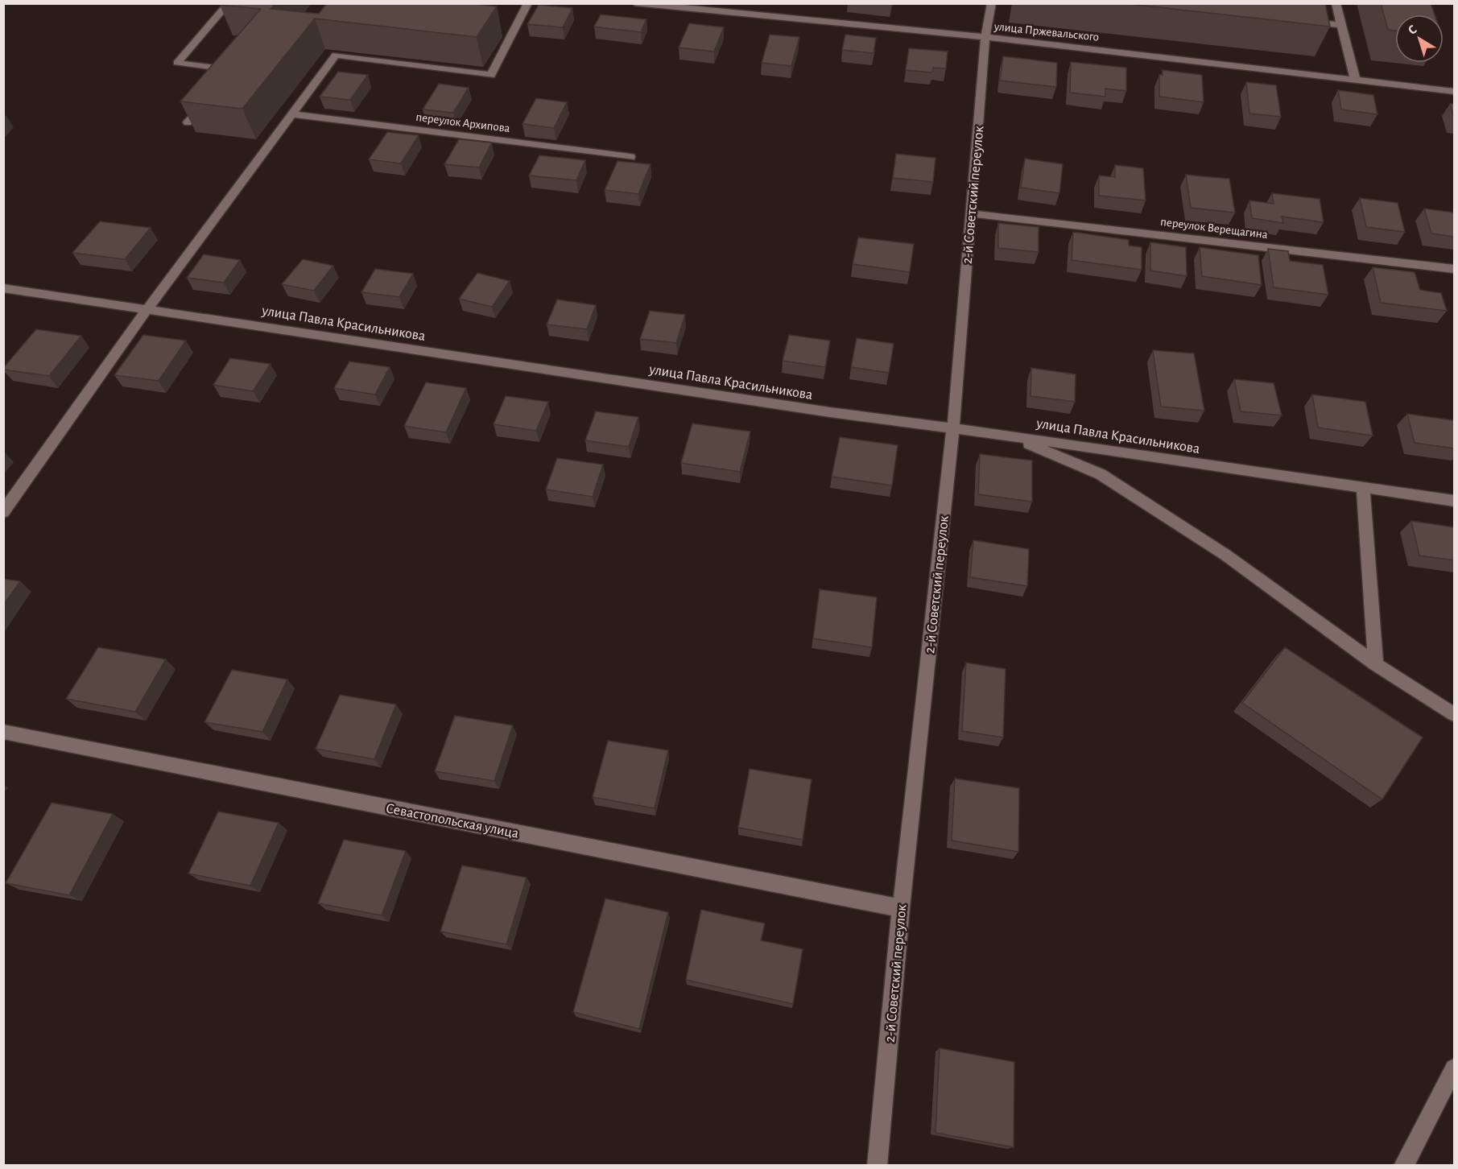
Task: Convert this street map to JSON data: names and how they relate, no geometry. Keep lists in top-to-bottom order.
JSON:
{
  "streets": {
    "street": [
      "улица Пржевальского",
      "переулок Архипова",
      "2-й Советский переулок",
      "переулок Верещагина",
      "улица Павла Красильникова",
      "Севастопольская улица"
    ]
  },
  "crossings": [
    ["улица Пржевальского", "2-й Советский переулок"],
    ["2-й Советский переулок", "переулок Верещагина"],
    ["2-й Советский переулок", "улица Павла Красильникова"],
    ["2-й Советский переулок", "Севастопольская улица"]
  ],
  "north": "top left"
}
